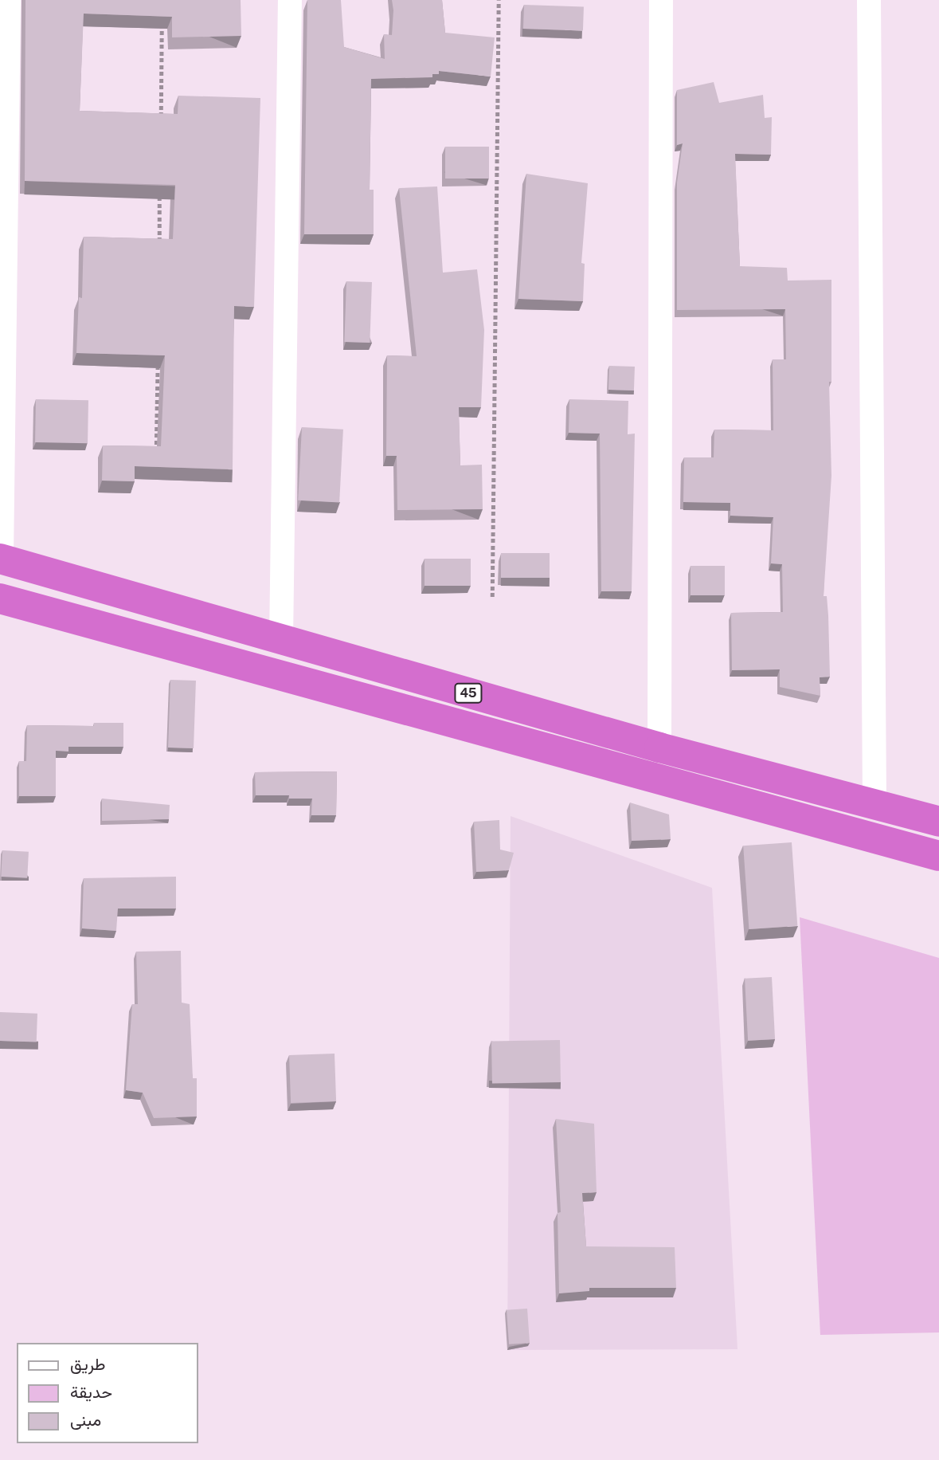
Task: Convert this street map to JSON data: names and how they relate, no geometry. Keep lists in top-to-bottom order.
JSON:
{
  "streets": {
    "highway": ["45"]
  },
  "legend": ["طريق", "حديقة", "مبنى"]
}
